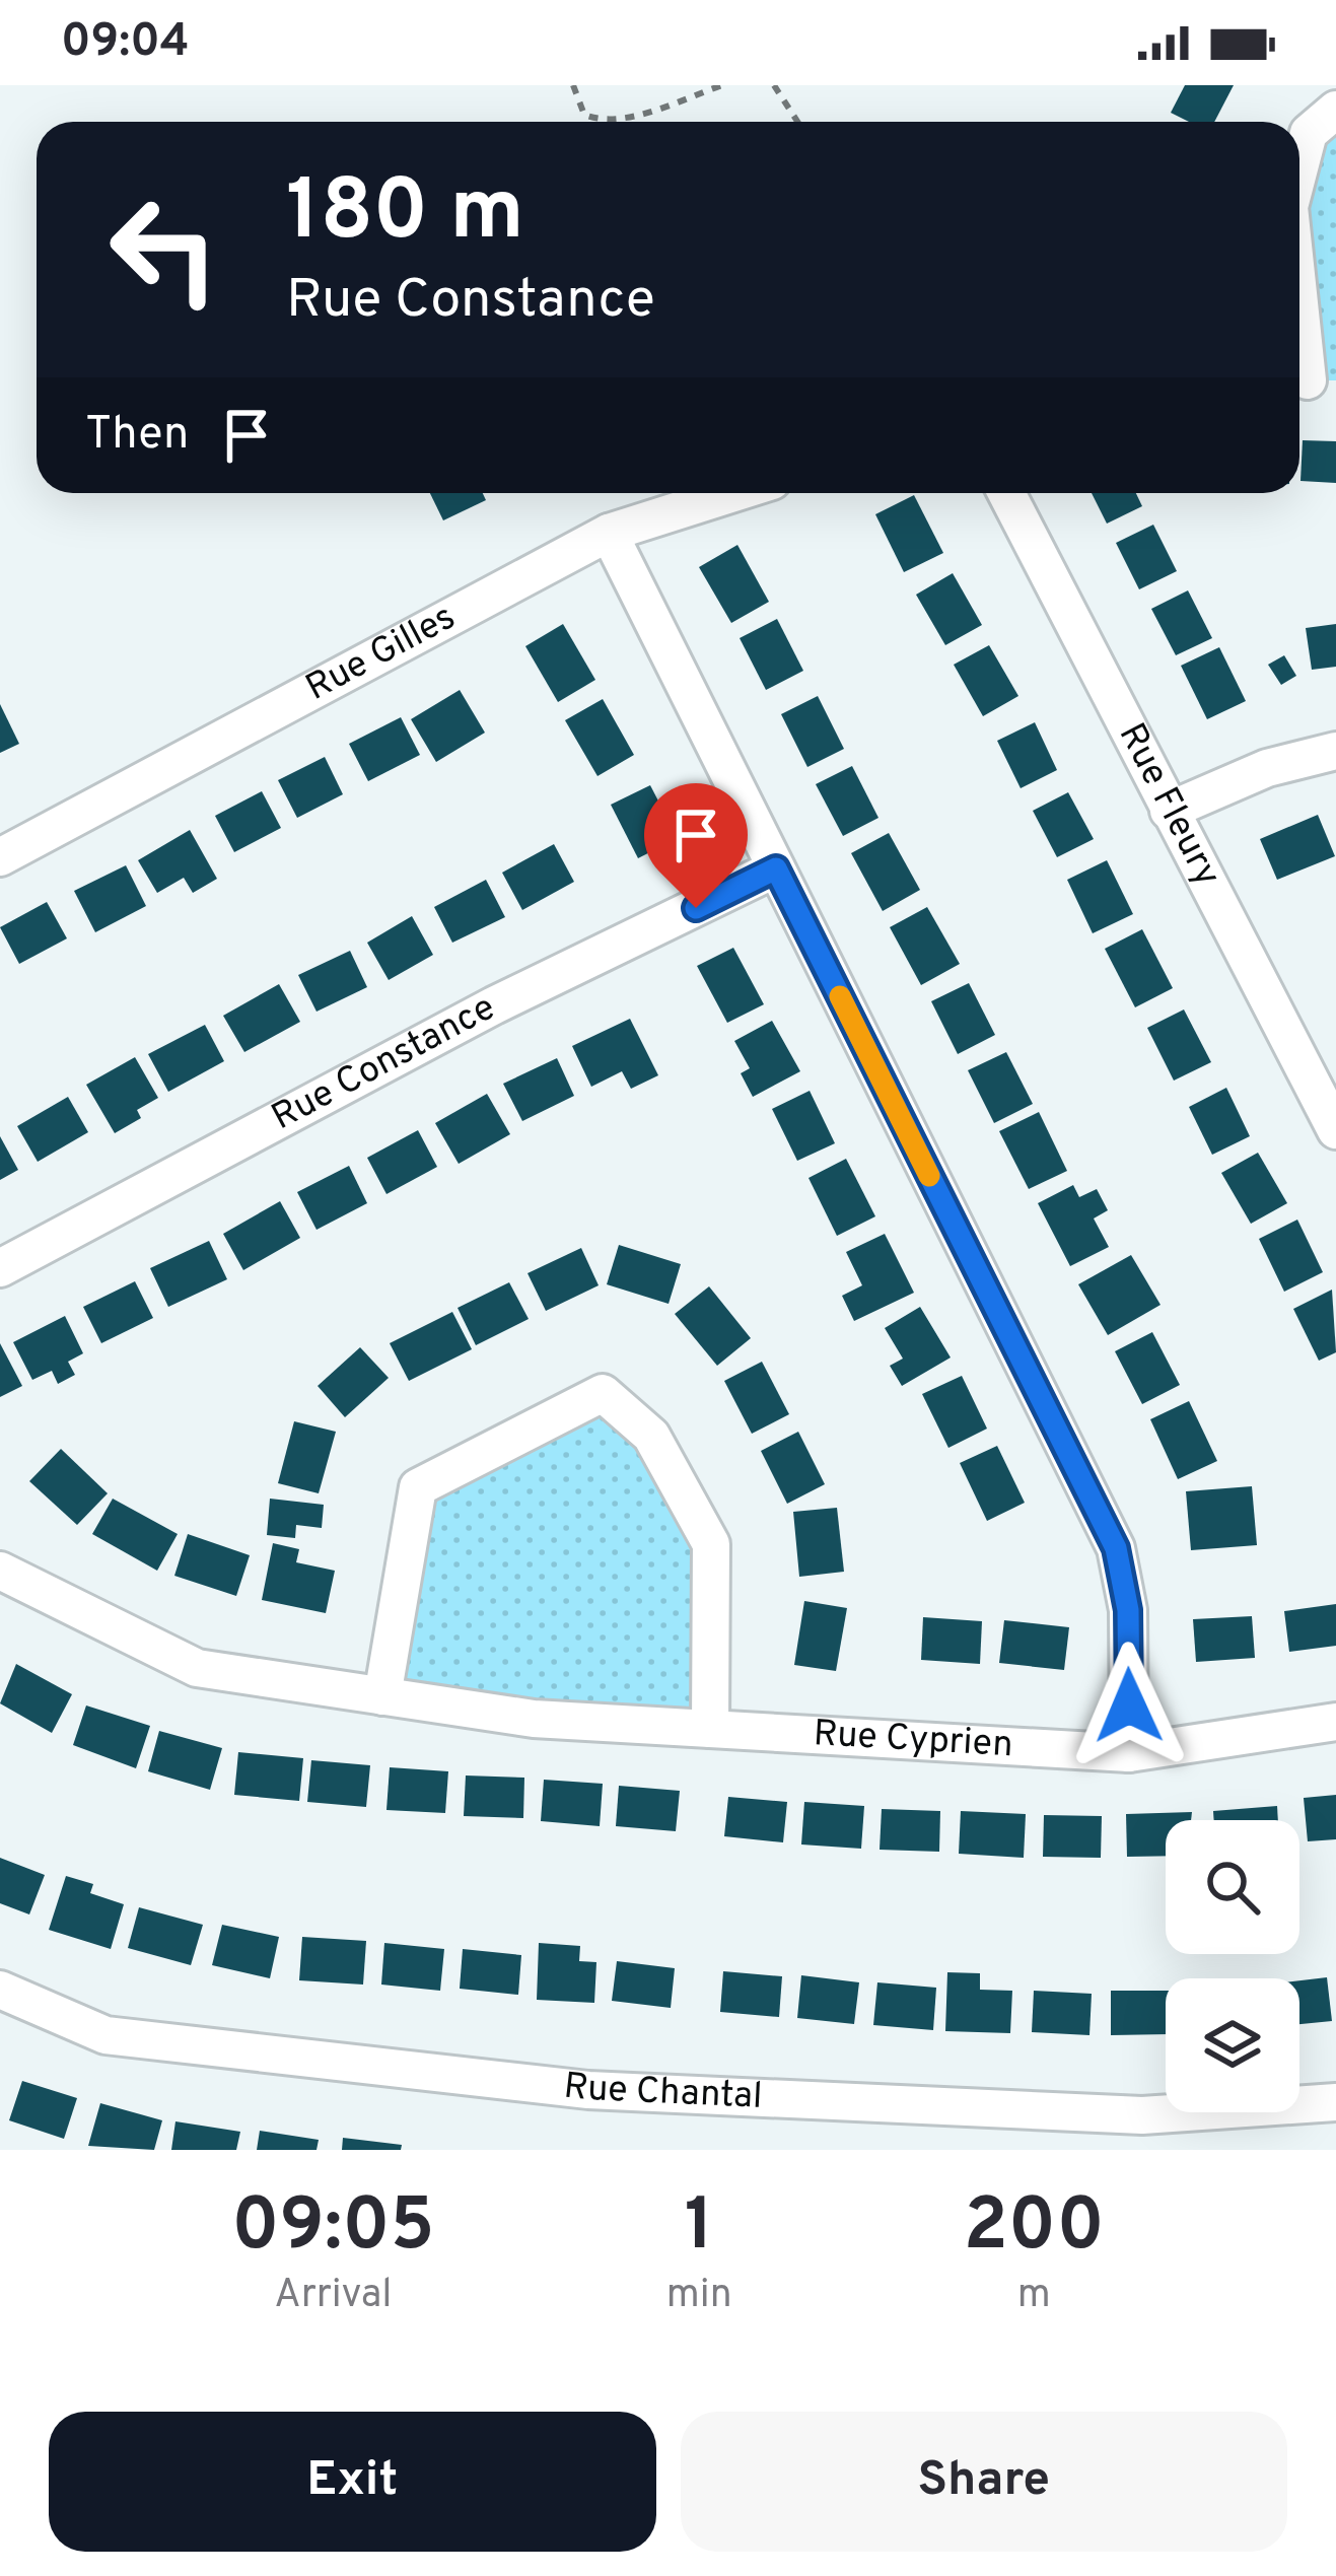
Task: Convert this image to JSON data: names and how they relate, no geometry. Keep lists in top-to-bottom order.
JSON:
{
  "streets": {
    "street": [
      "Rue Gilles",
      "Rue Fleury",
      "Rue Constance",
      "Rue Cyprien",
      "Rue Chantal"
    ]
  },
  "page": {
    "status": "09:04",
    "turn": ["180 m", "Rue Constance"],
    "then": "Then",
    "eta": [
      "09:05",
      "Arrival",
      "1",
      "min",
      "200",
      "m"
    ],
    "buttons": ["Exit", "Share"]
  }
}
